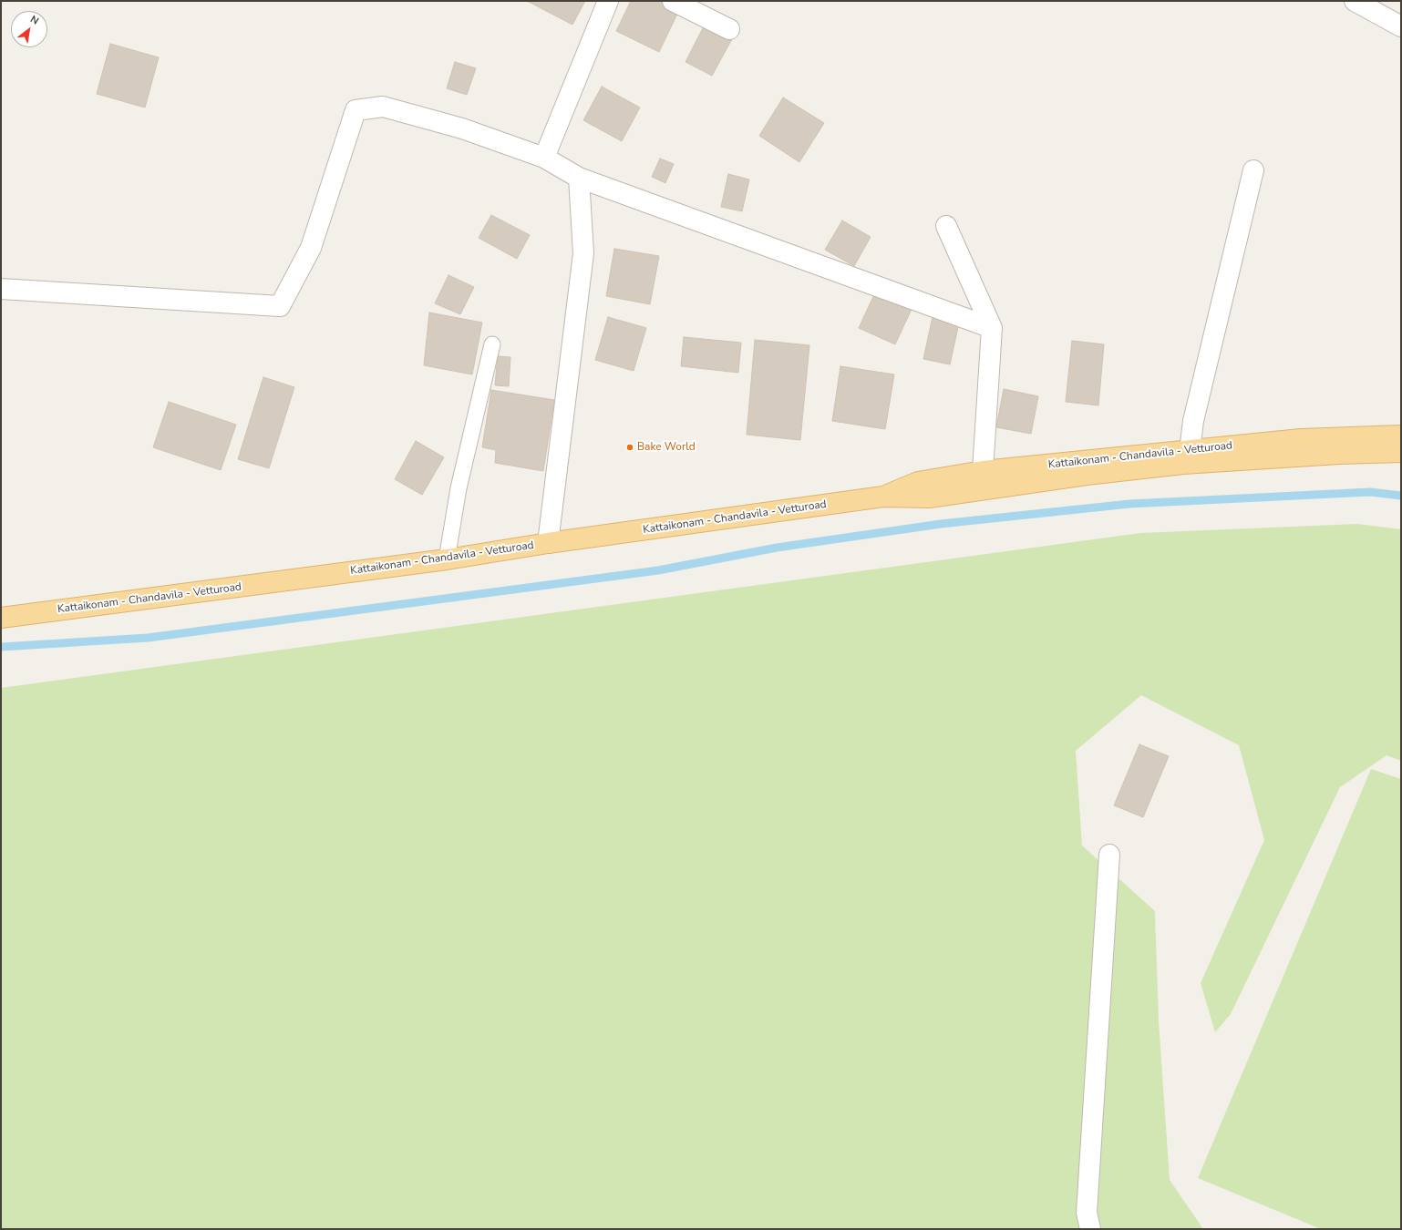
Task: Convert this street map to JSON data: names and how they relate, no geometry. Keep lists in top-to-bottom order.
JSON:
{
  "streets": {
    "main road": ["Kattaikonam - Chandavila - Vetturoad"]
  },
  "places": ["Bake World"],
  "north": "top right"
}
